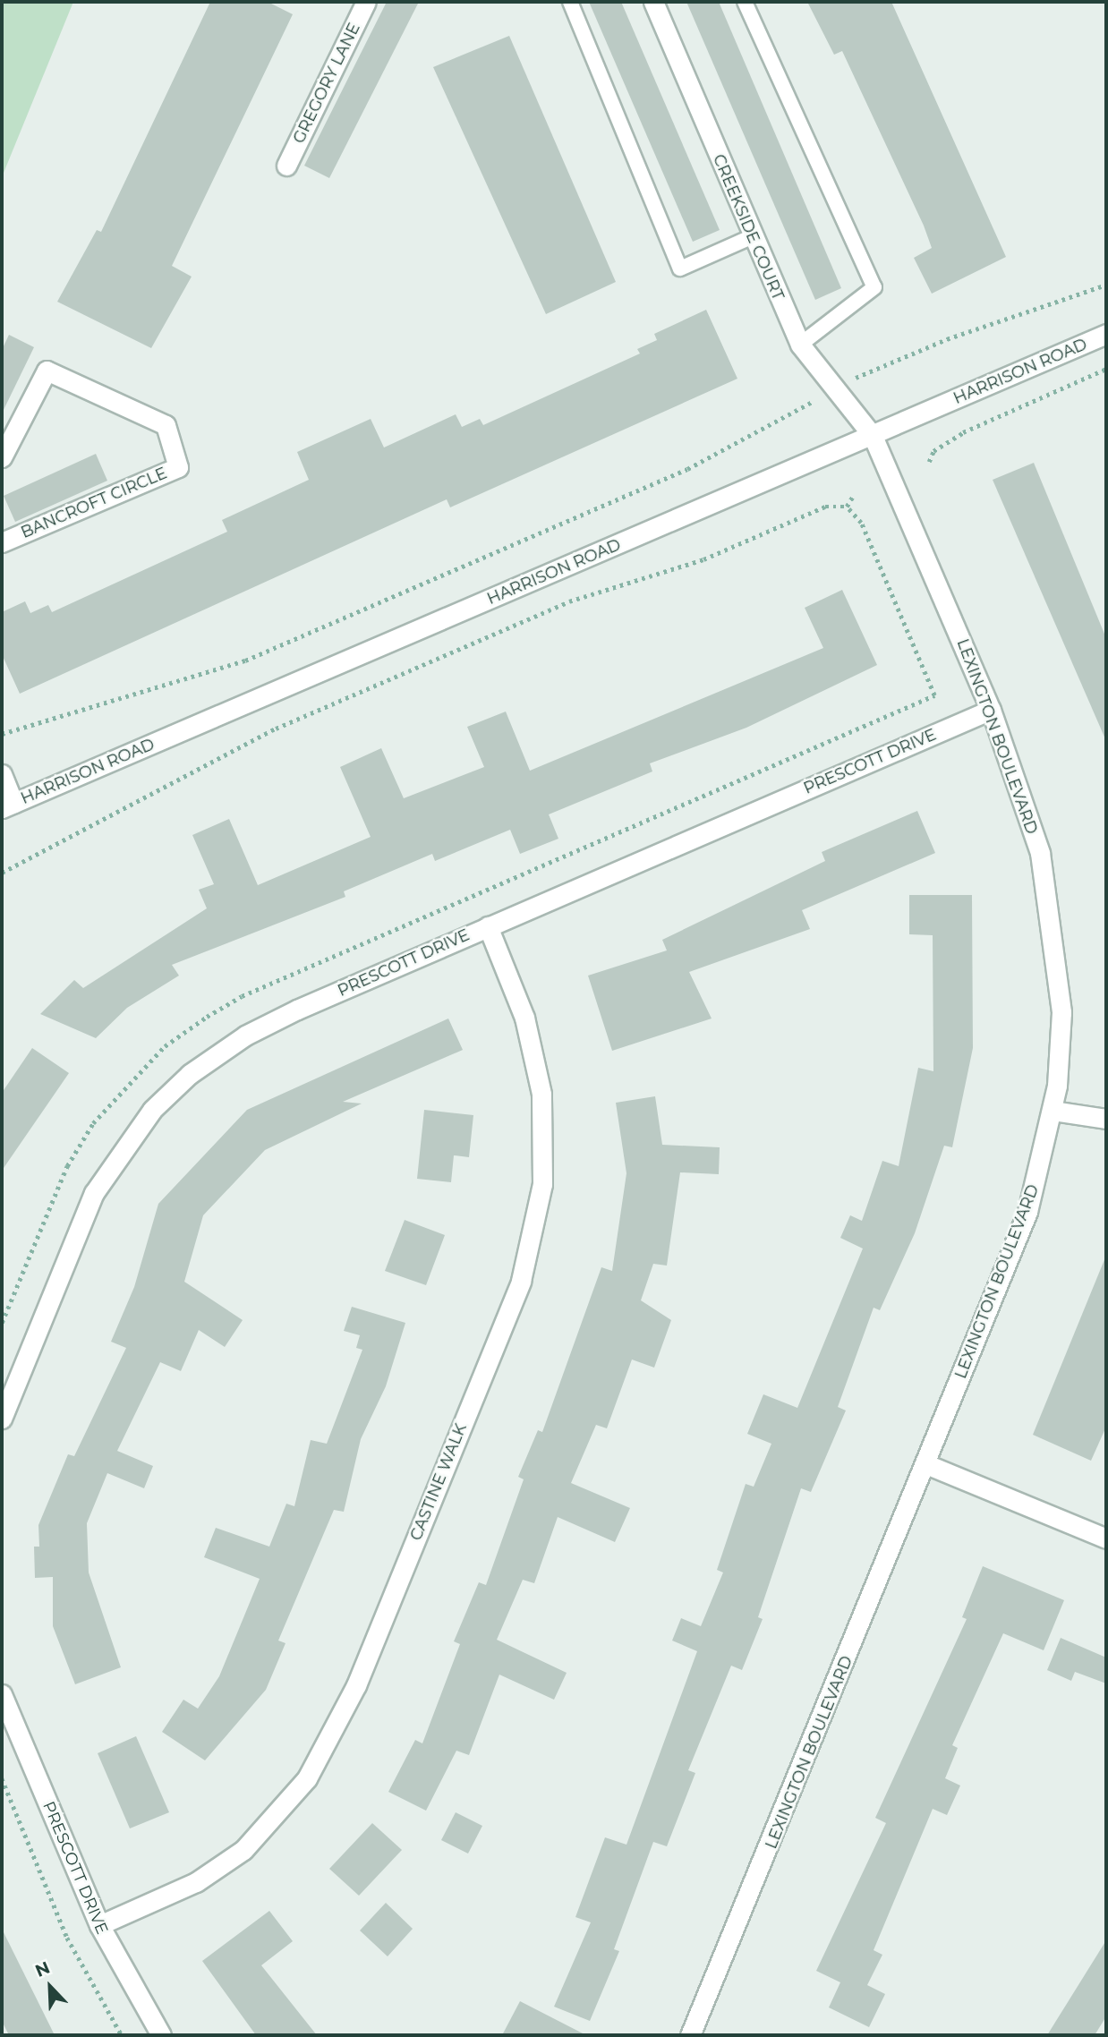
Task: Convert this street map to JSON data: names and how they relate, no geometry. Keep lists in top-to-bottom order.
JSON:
{
  "streets": {
    "street": [
      "GREGORY LANE",
      "CREEKSIDE COURT",
      "HARRISON ROAD",
      "BANCROFT CIRCLE",
      "LEXINGTON BOULEVARD",
      "PRESCOTT DRIVE",
      "CASTINE WALK"
    ]
  },
  "crossings": [
    ["CREEKSIDE COURT", "HARRISON ROAD"],
    ["CREEKSIDE COURT", "LEXINGTON BOULEVARD"],
    ["HARRISON ROAD", "LEXINGTON BOULEVARD"],
    ["LEXINGTON BOULEVARD", "PRESCOTT DRIVE"],
    ["PRESCOTT DRIVE", "CASTINE WALK"]
  ],
  "north": "top left"
}
